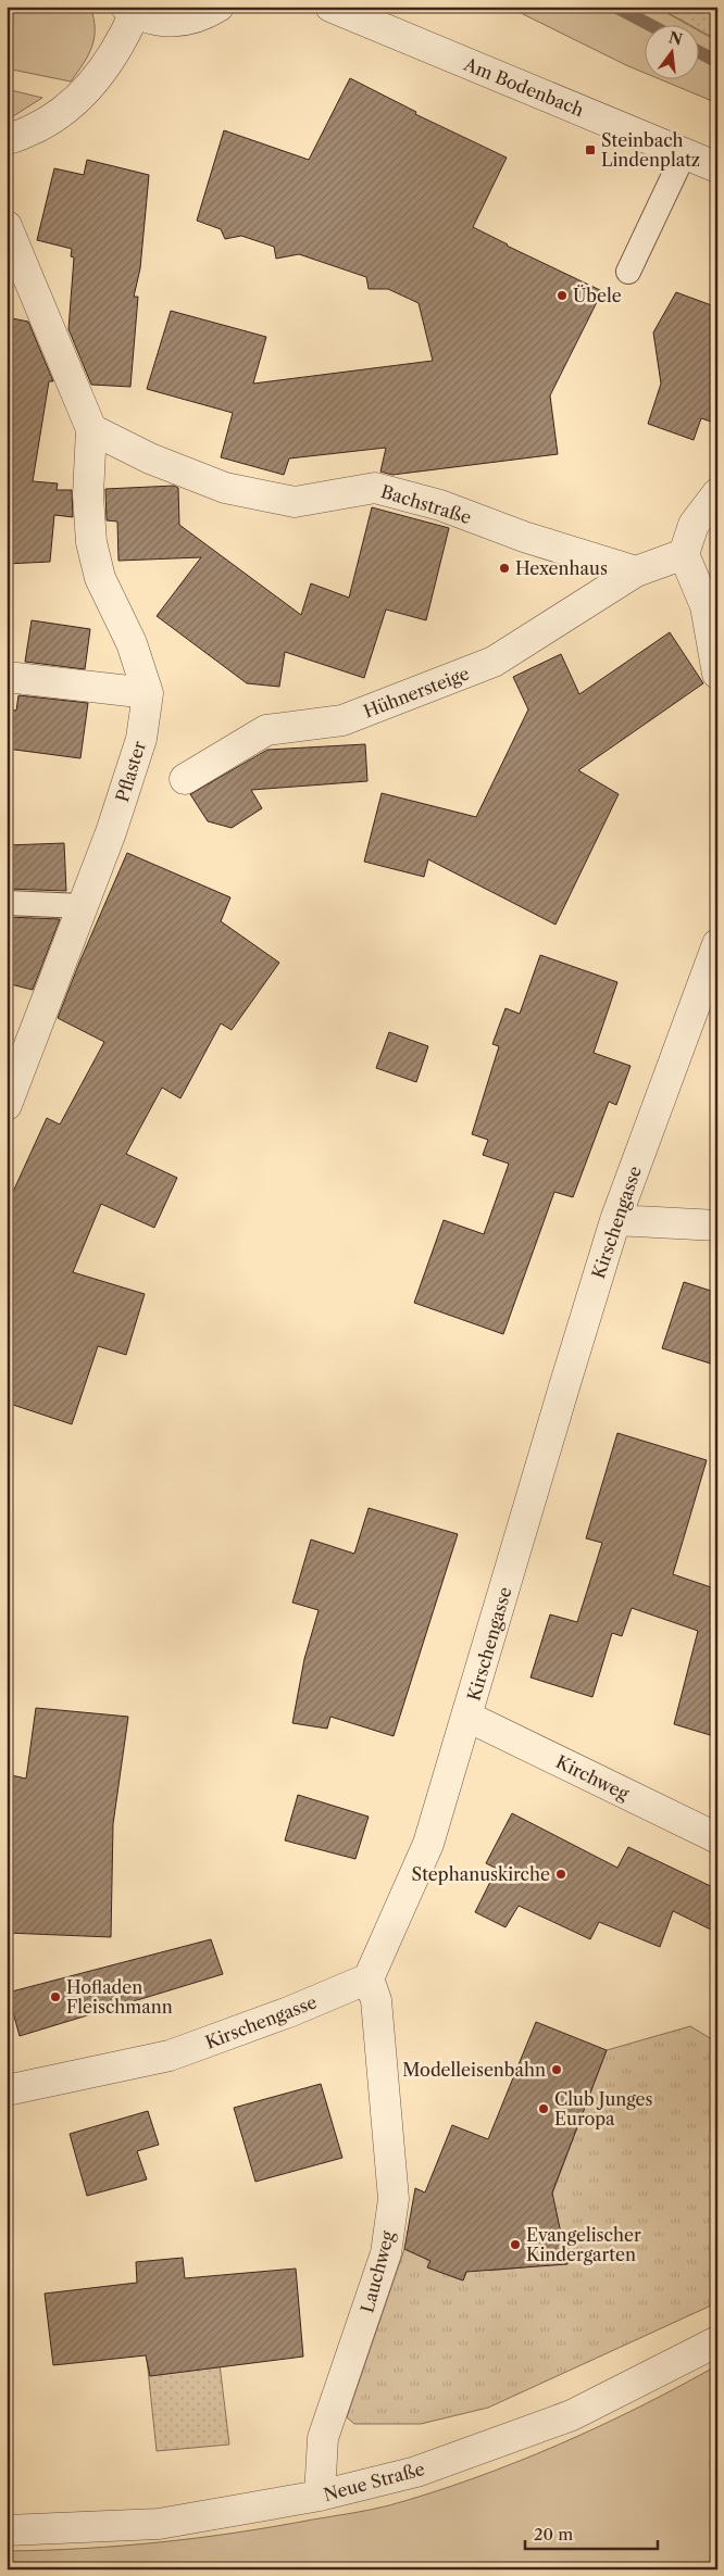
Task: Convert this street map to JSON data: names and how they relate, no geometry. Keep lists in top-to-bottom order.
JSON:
{
  "streets": {
    "street": [
      "Am Bodenbach",
      "Bachstraße",
      "Hühnersteige",
      "Pflaster",
      "Kirschengasse",
      "Kirchweg",
      "Lauchweg",
      "Neue Straße"
    ]
  },
  "crossings": [
    ["Bachstraße", "Hühnersteige"],
    ["Bachstraße", "Pflaster"],
    ["Kirschengasse", "Kirchweg"],
    ["Kirschengasse", "Lauchweg"],
    ["Lauchweg", "Neue Straße"]
  ],
  "places": {
    "transit": ["Steinbach Lindenplatz"],
    "other": [
      "Übele",
      "Hexenhaus",
      "Stephanuskirche",
      "Hofladen Fleischmann",
      "Modelleisenbahn",
      "Club Junges Europa",
      "Evangelischer Kindergarten"
    ]
  },
  "scale_bar": "20 m",
  "north": "top"
}
